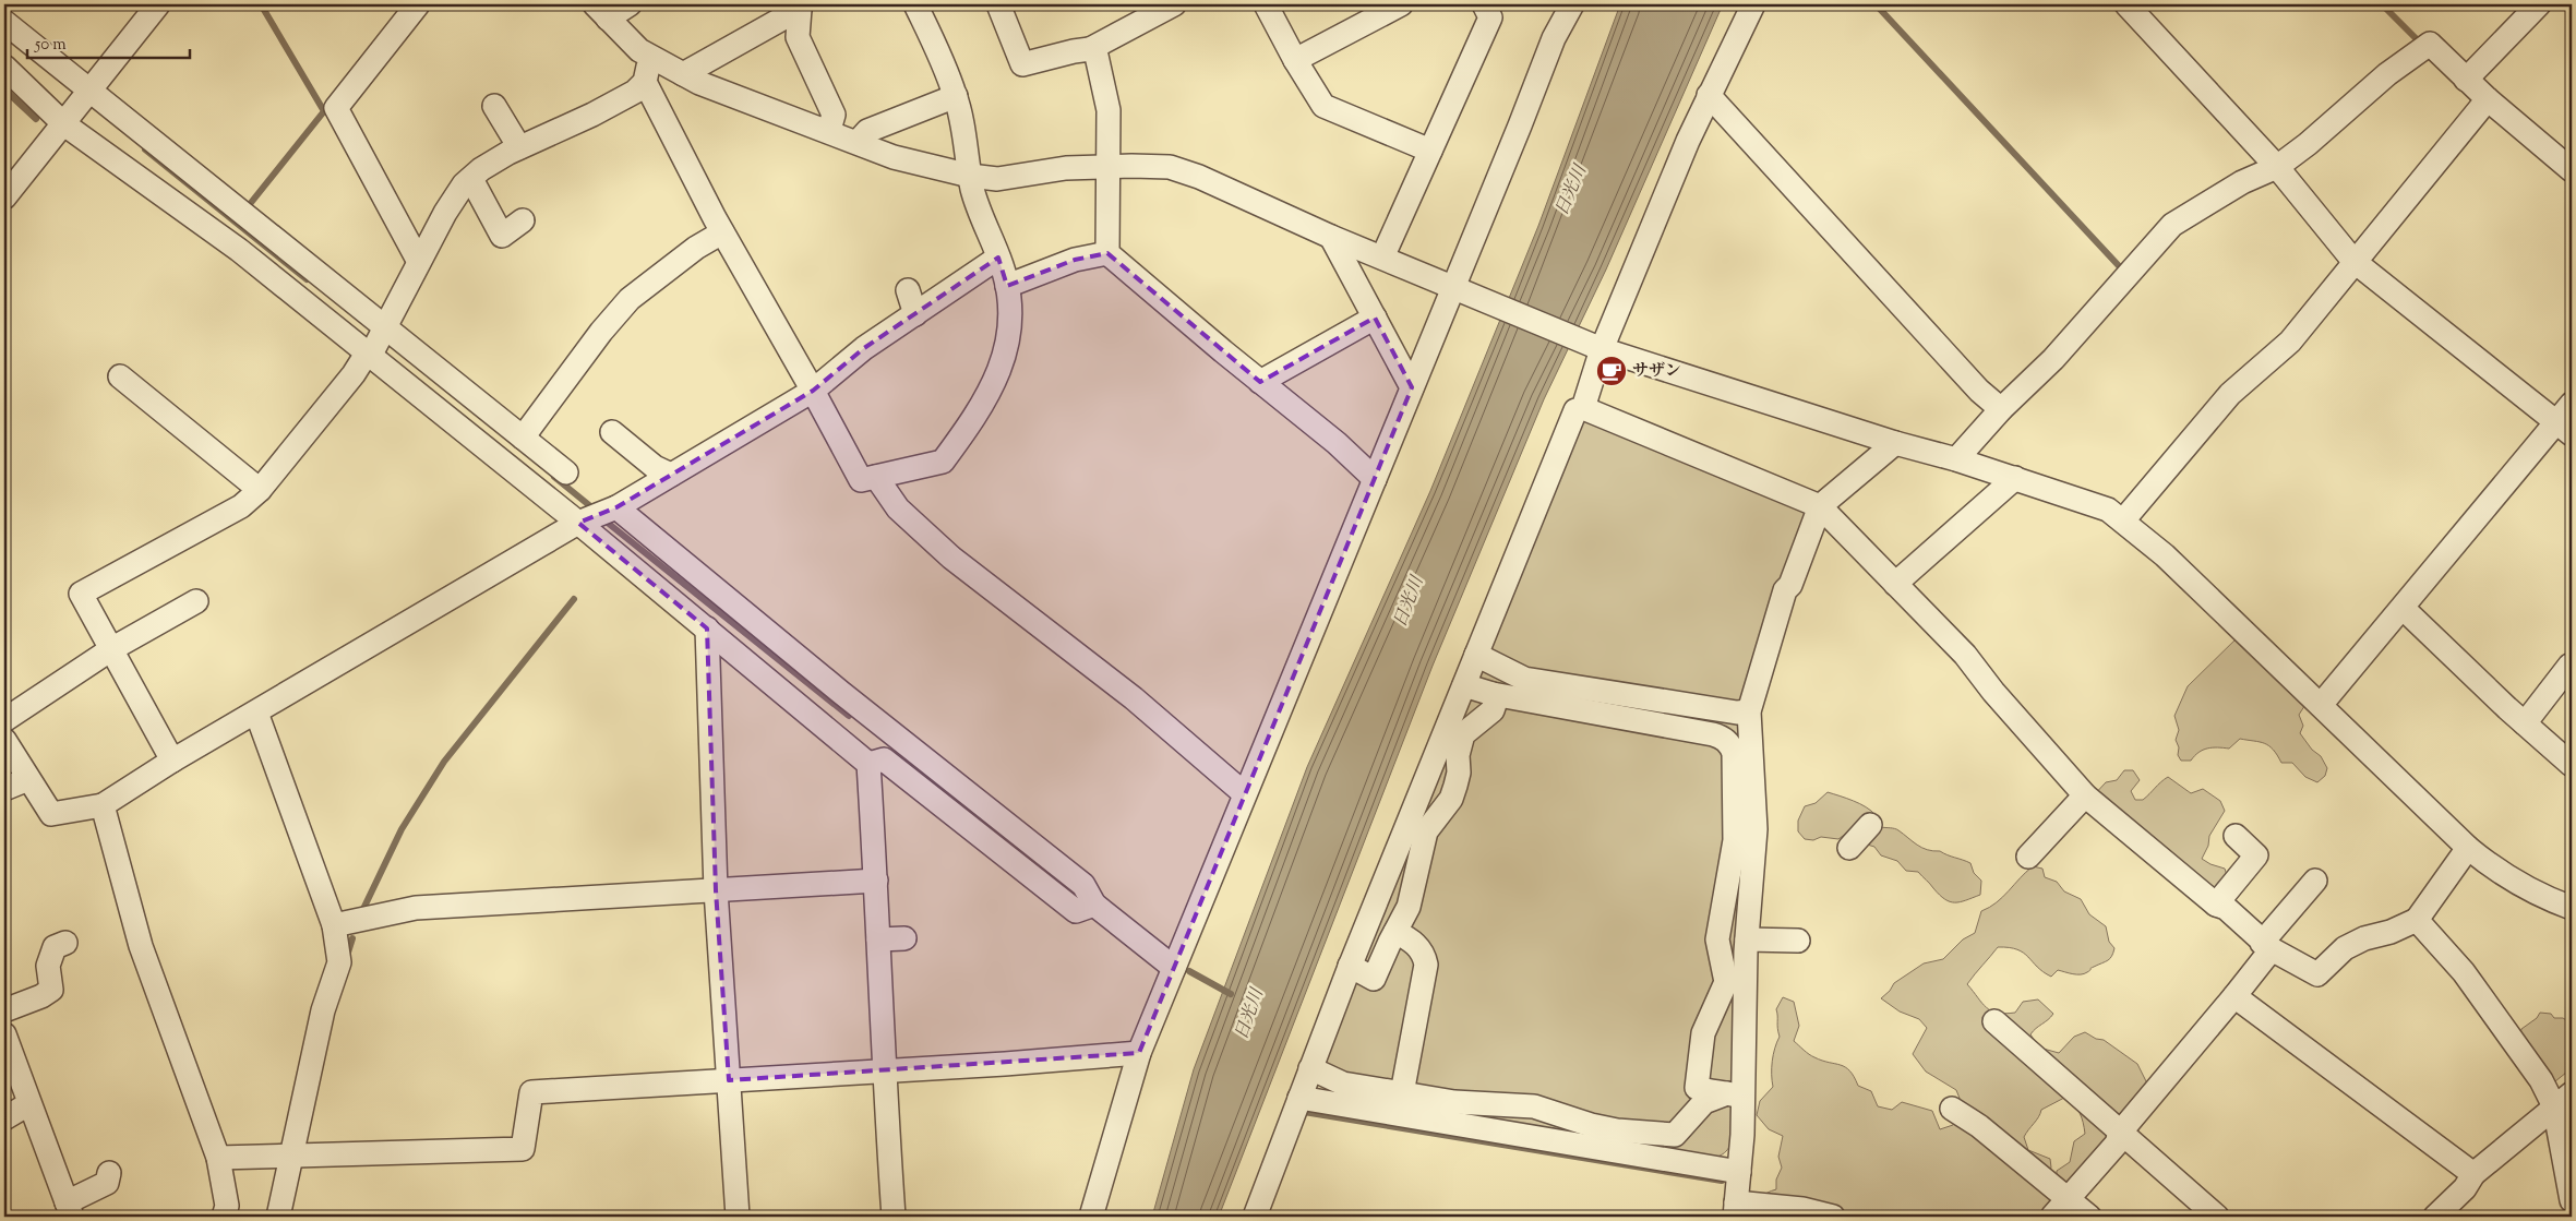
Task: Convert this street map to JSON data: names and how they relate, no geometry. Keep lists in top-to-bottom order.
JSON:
{
  "water": ["日光川"],
  "places": {
    "cafe": ["サザン"]
  },
  "scale_bar": "50 m"
}
